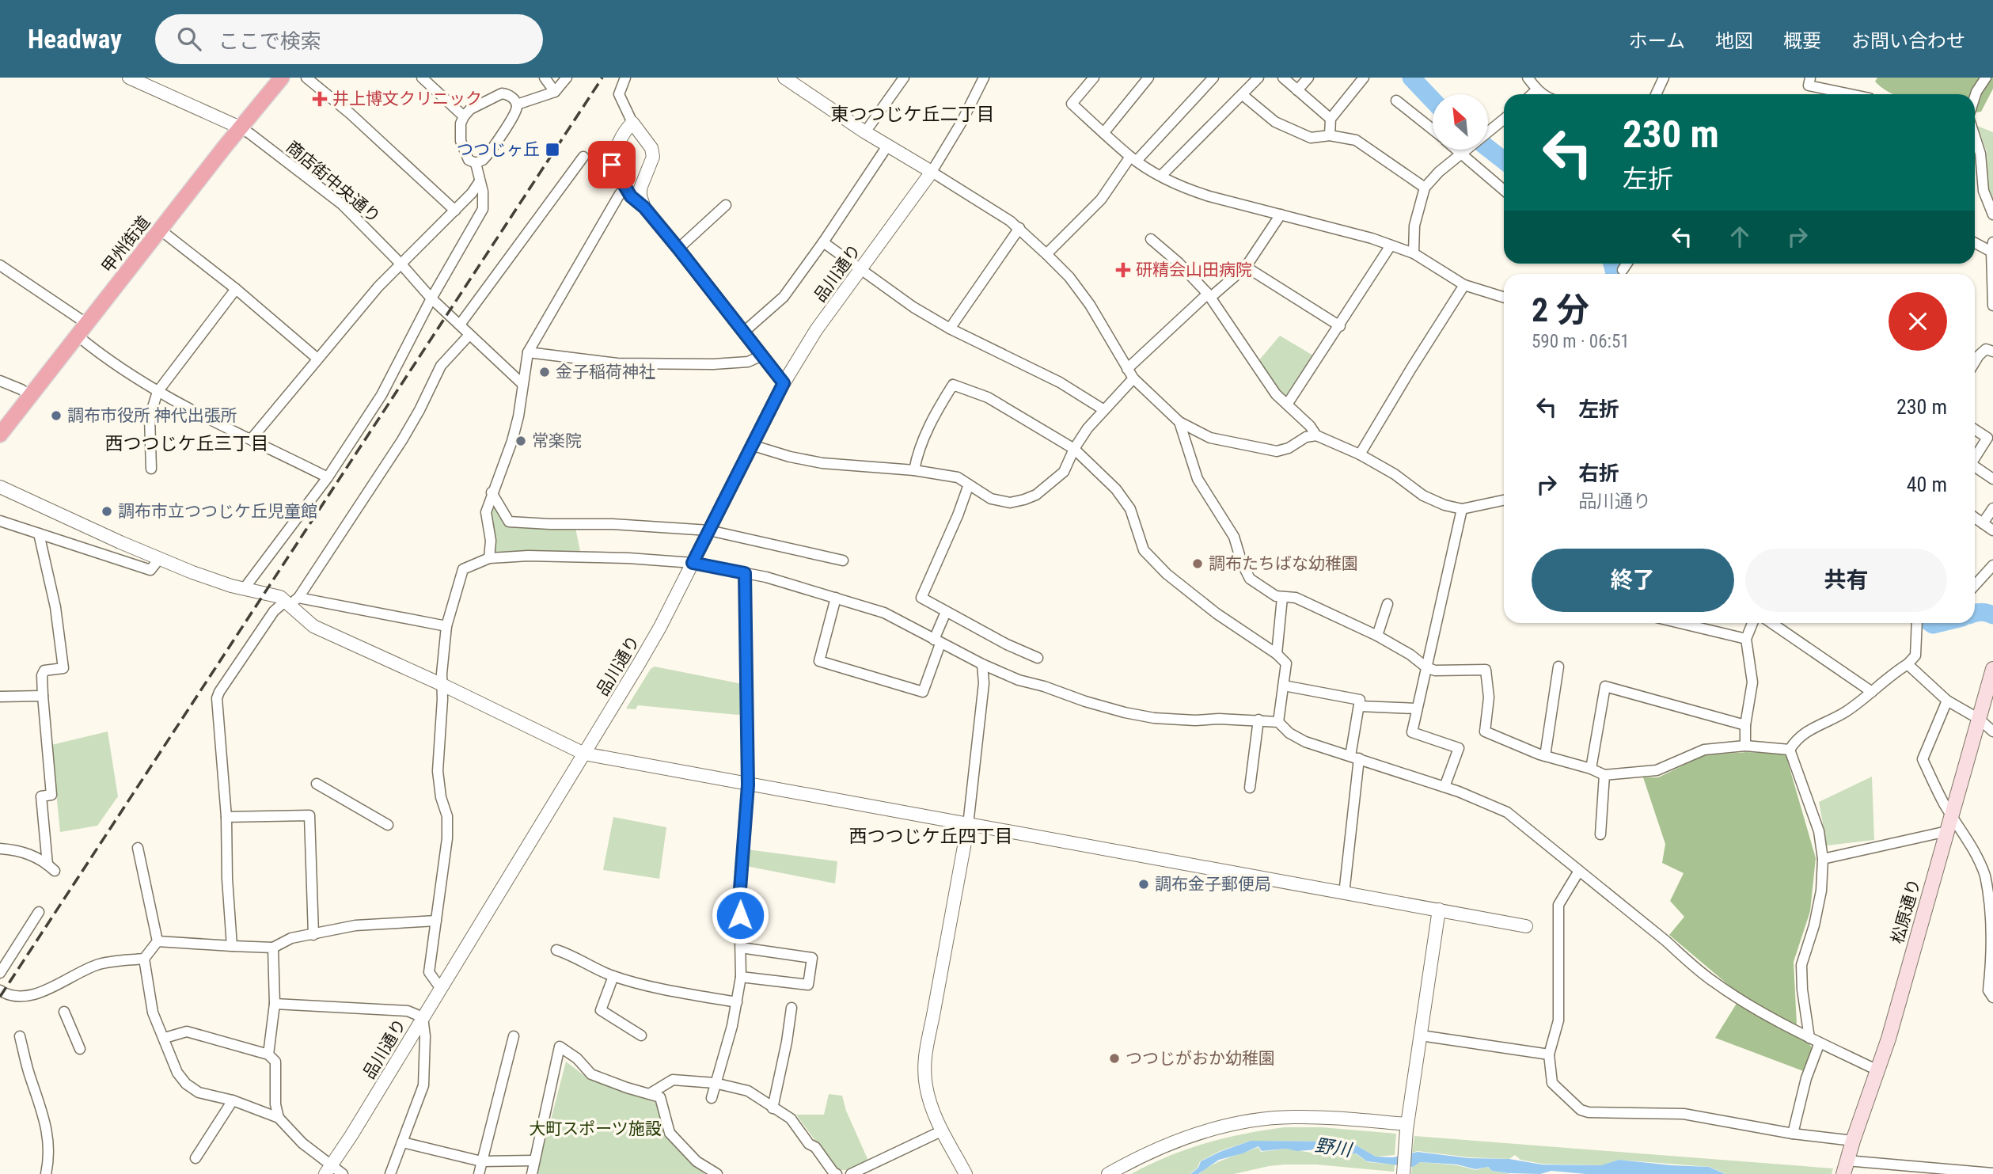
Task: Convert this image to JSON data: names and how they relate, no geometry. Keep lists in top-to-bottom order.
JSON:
{
  "streets": {
    "highway": ["甲州街道"],
    "main road": ["松原通り"],
    "street": ["商店街中央通り", "品川通り"]
  },
  "crossings": [
    ["商店街中央通り", "甲州街道"]
  ],
  "districts": ["東つつじケ丘二丁目", "西つつじケ丘三丁目", "西つつじケ丘四丁目"],
  "water": ["野川"],
  "parks": ["大町スポーツ施設"],
  "places": {
    "health": ["井上博文クリニック", "研精会山田病院"],
    "transit": ["つつじヶ丘"],
    "other": [
      "金子稲荷神社",
      "調布市役所 神代出張所",
      "常楽院",
      "調布市立つつじケ丘児童館",
      "調布たちばな幼稚園",
      "調布金子郵便局",
      "つつじがおか幼稚園"
    ]
  },
  "north": "top left",
  "page": {
    "header": "Headway",
    "search": "ここで検索",
    "nav": [
      "ホーム",
      "地図",
      "概要",
      "お問い合わせ"
    ],
    "turn": ["230 m", "左折"],
    "heading": ["2 分", "590 m · 06:51"],
    "list": [
      {
        "name": "左折",
        "value": "230 m"
      },
      {
        "name": "右折",
        "note": "品川通り",
        "value": "40 m"
      }
    ],
    "buttons": ["終了", "共有"]
  }
}
